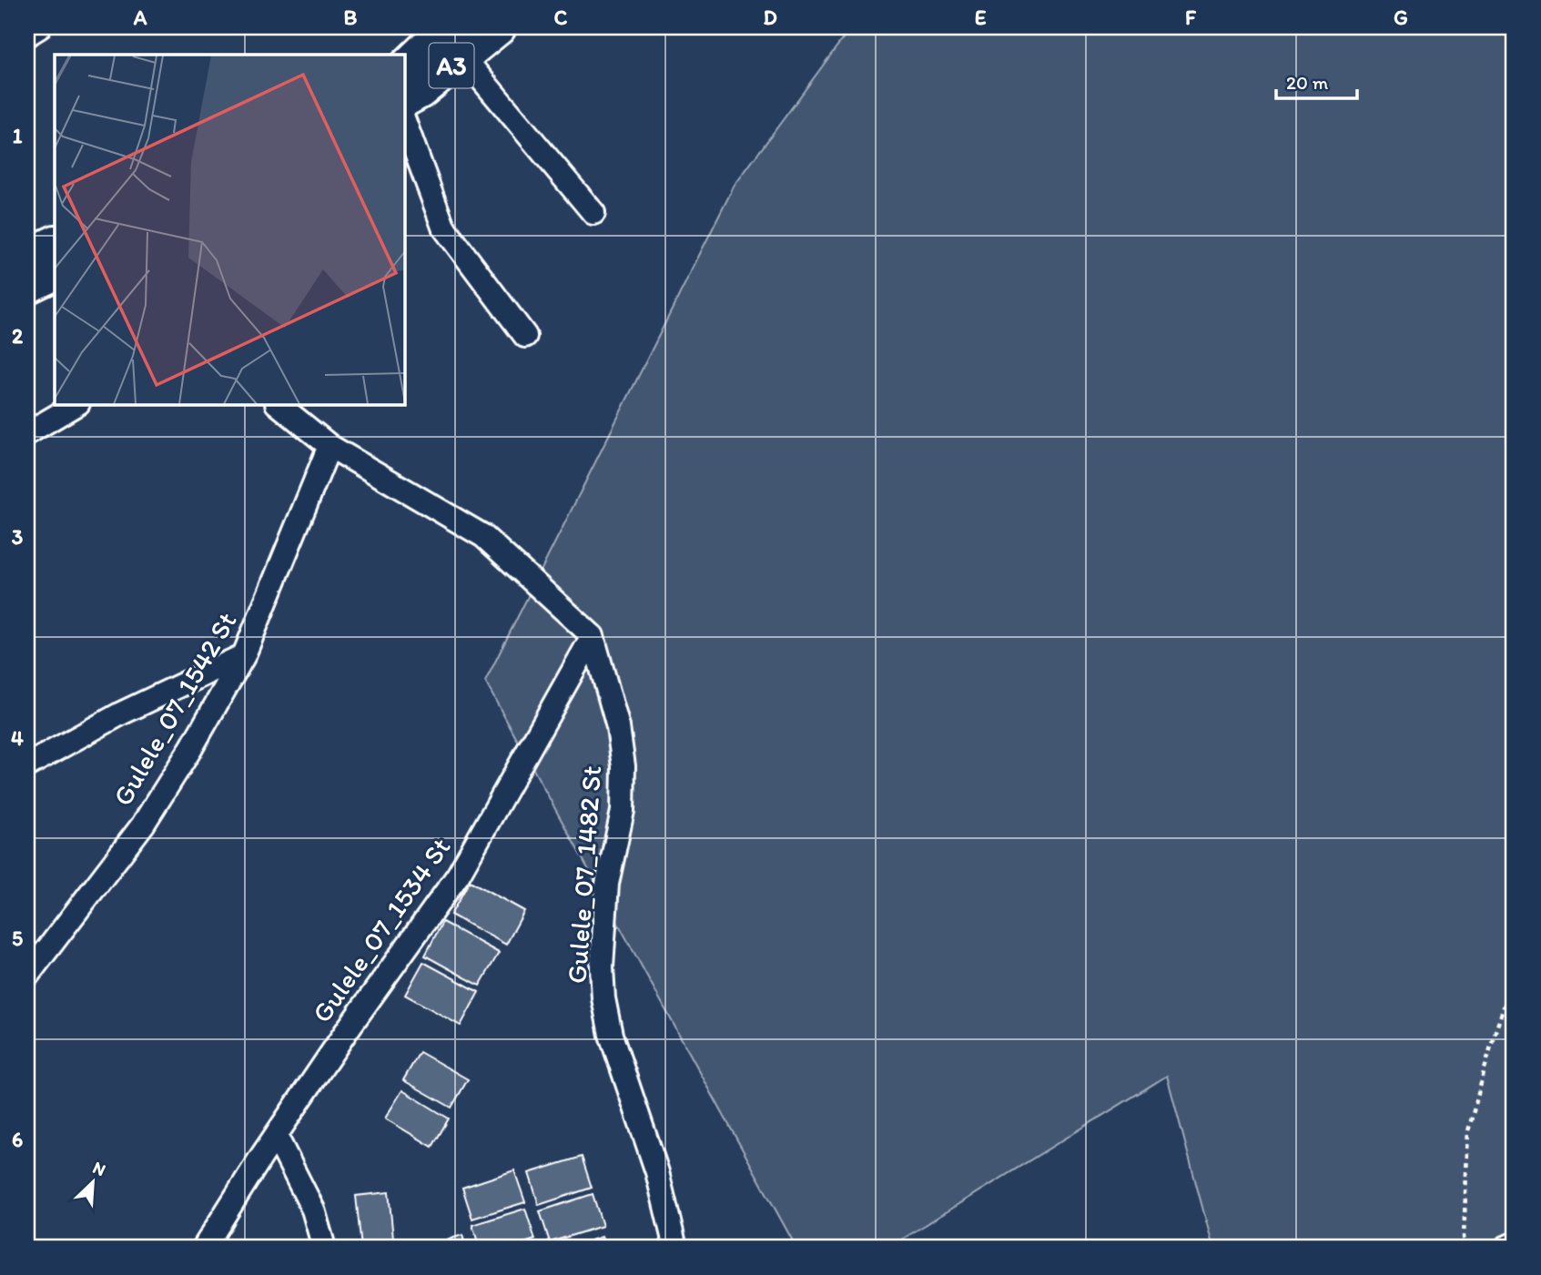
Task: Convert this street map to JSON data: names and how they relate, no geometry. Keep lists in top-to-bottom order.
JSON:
{
  "streets": {
    "highway": ["A3"],
    "street": ["Gulele_07_1542 St", "Gulele_07_1482 St", "Gulele_07_1534 St"]
  },
  "crossings": [
    ["Gulele_07_1482 St", "Gulele_07_1534 St"]
  ],
  "scale_bar": "20 m",
  "north": "top right",
  "grid": {
    "columns": [
      "A",
      "B",
      "C",
      "D",
      "E",
      "F",
      "G"
    ],
    "rows": [
      "1",
      "2",
      "3",
      "4",
      "5",
      "6"
    ]
  }
}
